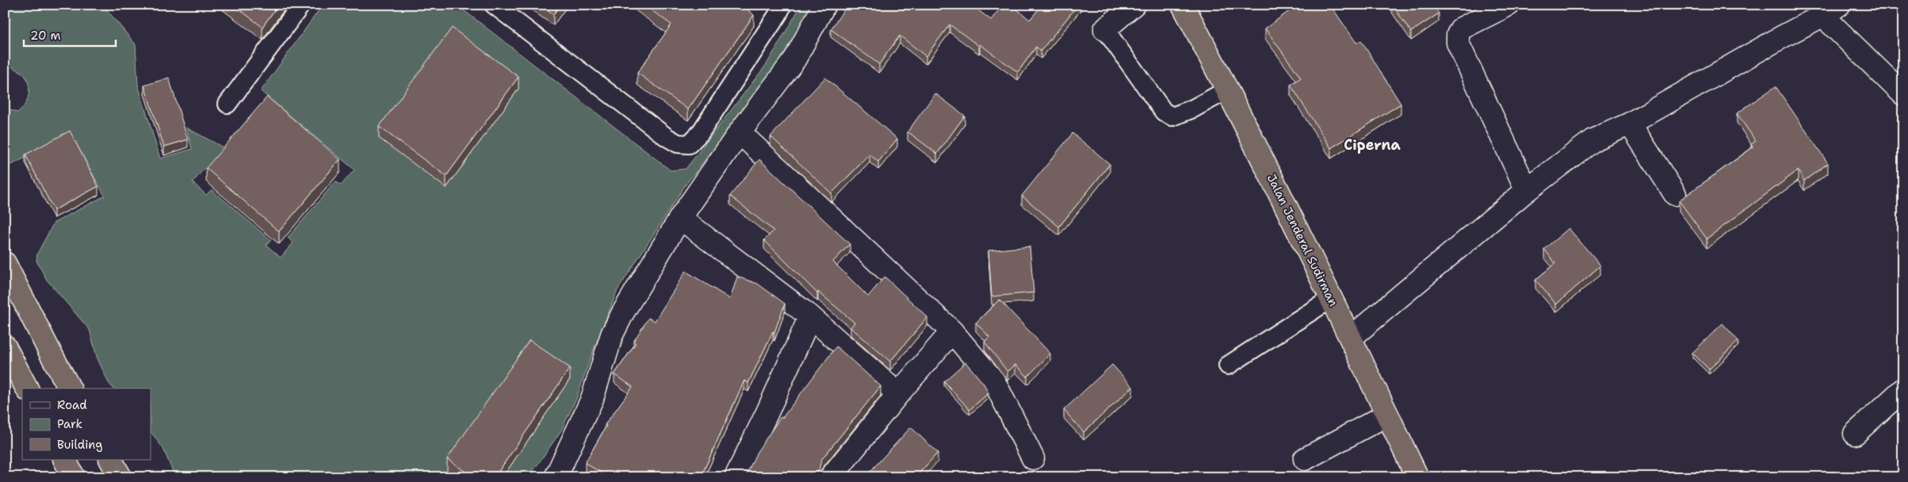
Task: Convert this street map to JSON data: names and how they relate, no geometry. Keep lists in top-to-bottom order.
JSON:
{
  "streets": {
    "highway": ["Jalan Jenderal Sudirman"]
  },
  "districts": ["Ciperna"],
  "legend": ["Road", "Park", "Building"],
  "scale_bar": "20 m"
}
